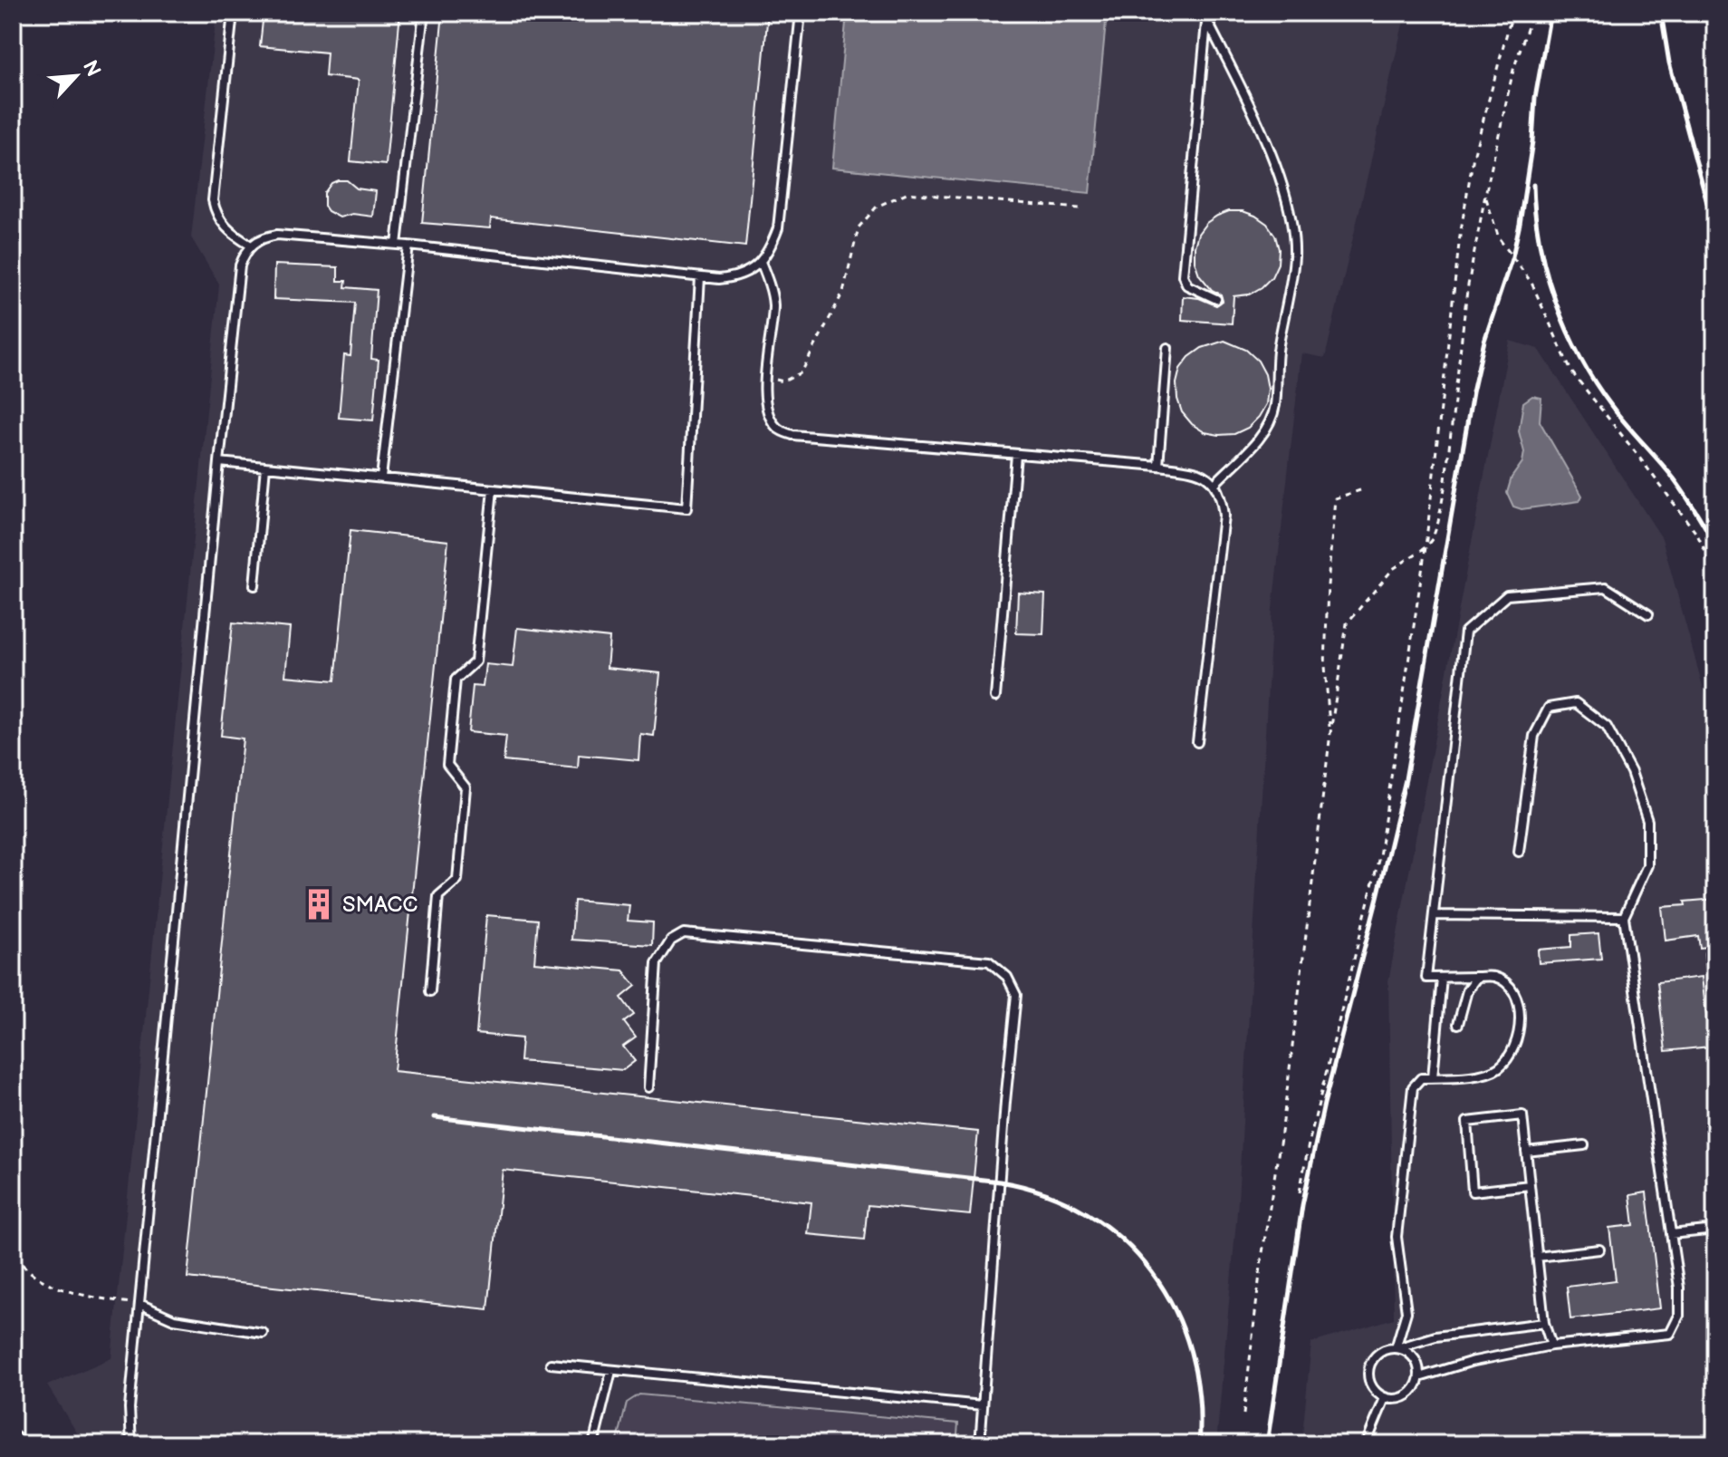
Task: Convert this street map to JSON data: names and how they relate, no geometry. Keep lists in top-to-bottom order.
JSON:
{
  "places": {
    "building": ["SMACC"]
  },
  "north": "top right"
}
